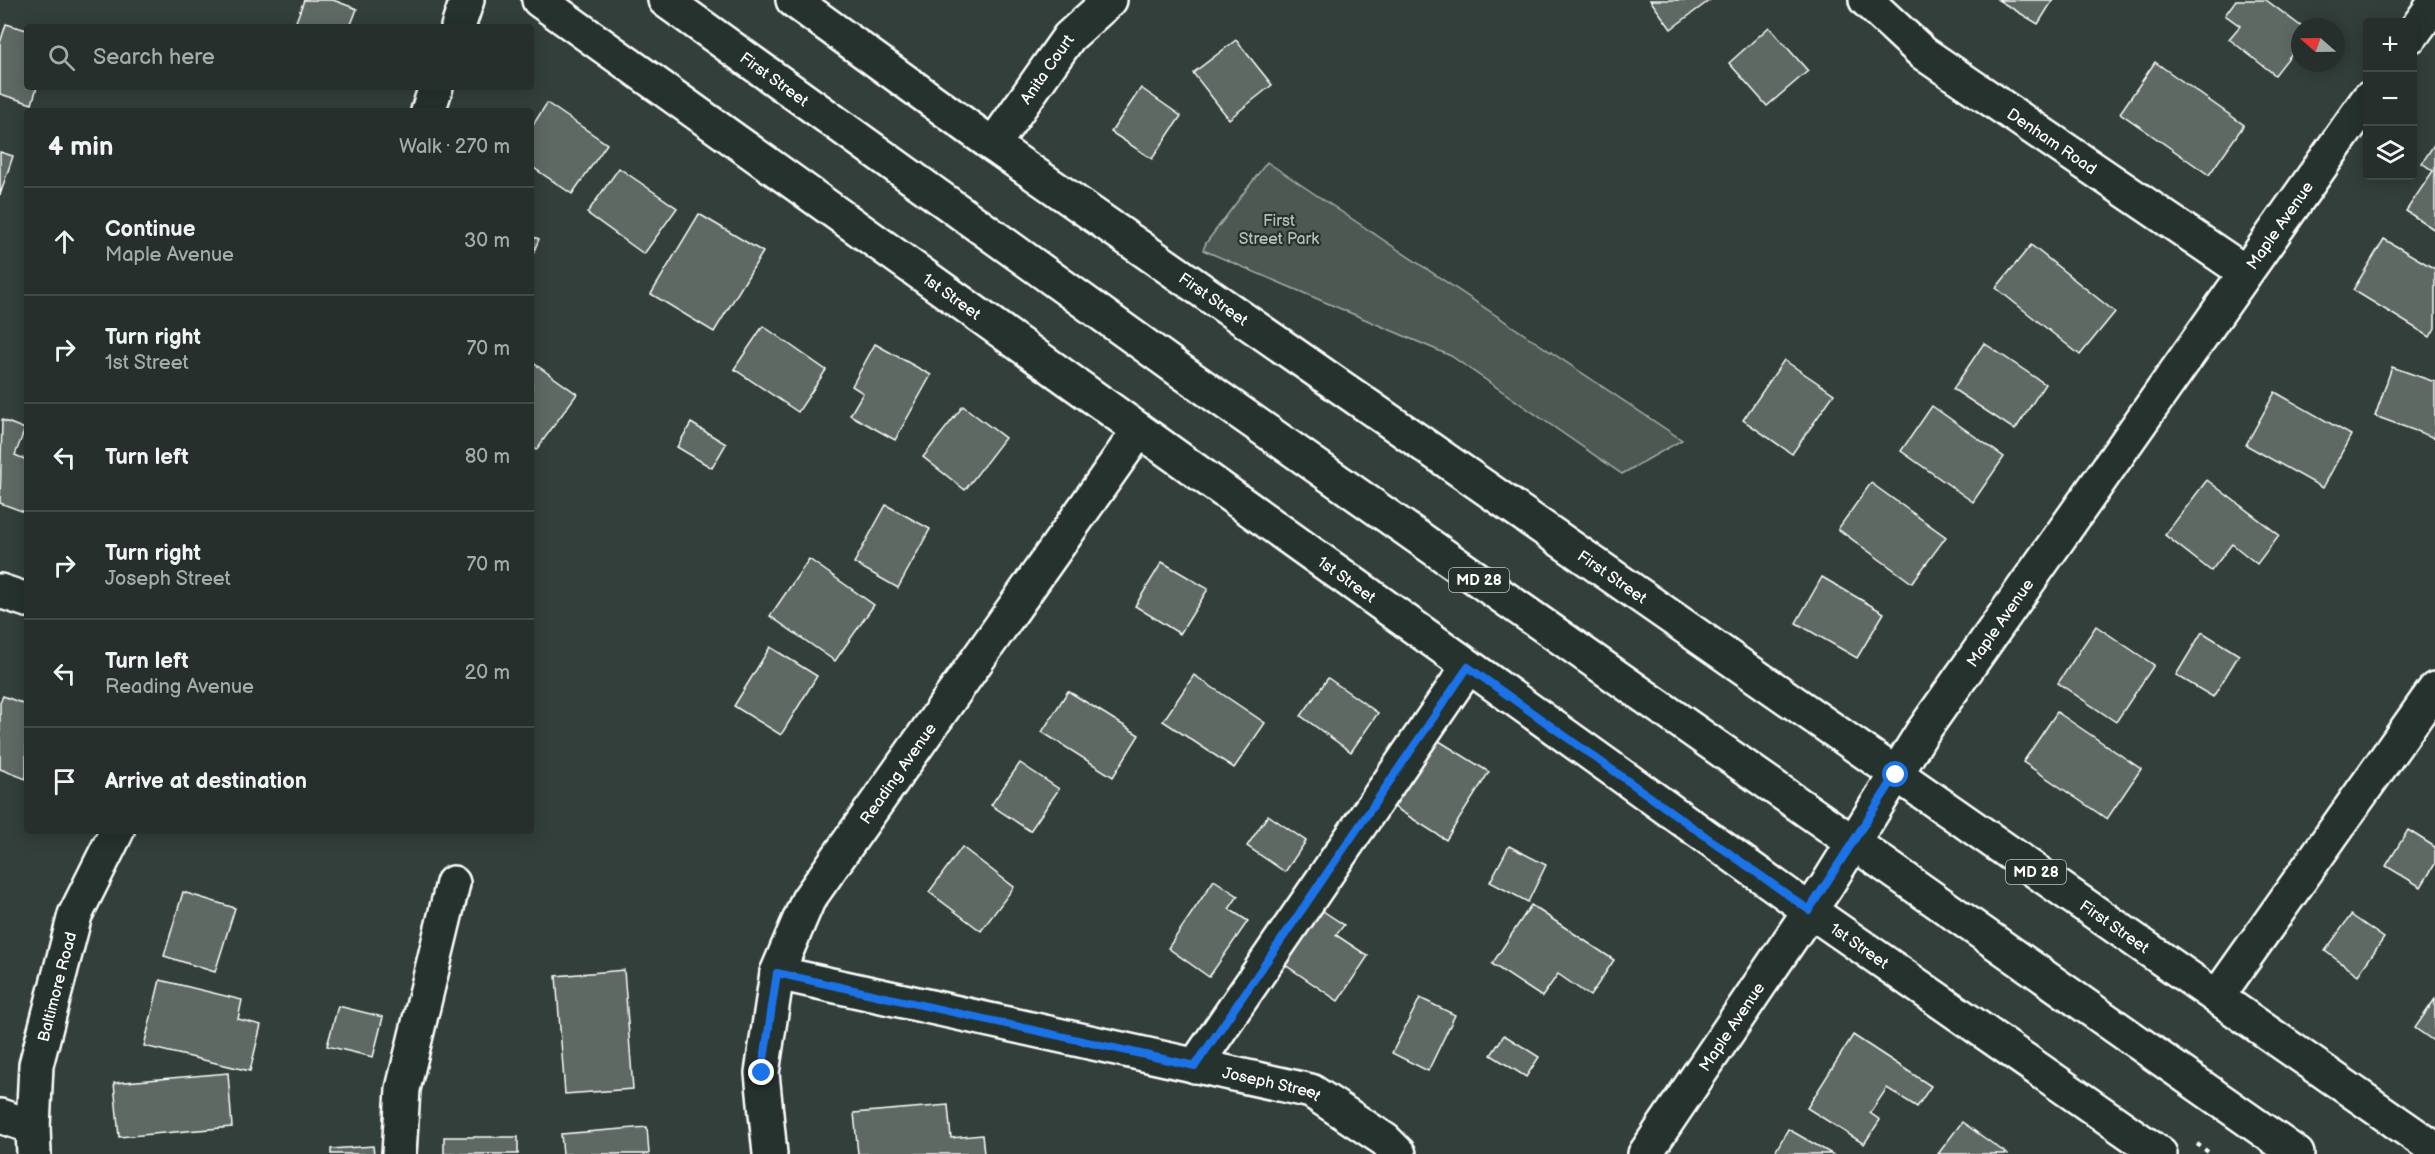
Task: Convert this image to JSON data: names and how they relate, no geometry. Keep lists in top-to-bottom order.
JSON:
{
  "streets": {
    "main road": [
      "Anita Court",
      "First Street",
      "Denham Road",
      "Maple Avenue",
      "1st Street",
      "MD 28",
      "Reading Avenue",
      "Baltimore Road",
      "Joseph Street"
    ]
  },
  "crossings": [
    ["Anita Court", "First Street"],
    ["First Street", "Maple Avenue"],
    ["Denham Road", "Maple Avenue"],
    ["Maple Avenue", "1st Street"],
    ["1st Street", "Reading Avenue"],
    ["Reading Avenue", "Joseph Street"]
  ],
  "parks": ["First Street Park"],
  "north": "left",
  "page": {
    "map_buttons": ["+", "−"],
    "search": "Search here",
    "heading": ["4 min", "Walk · 270 m"],
    "list": [
      ["Continue", "Maple Avenue", "30 m"],
      ["Turn right", "1st Street", "70 m"],
      ["Turn left", "80 m"],
      ["Turn right", "Joseph Street", "70 m"],
      ["Turn left", "Reading Avenue", "20 m"],
      "Arrive at destination"
    ]
  }
}
